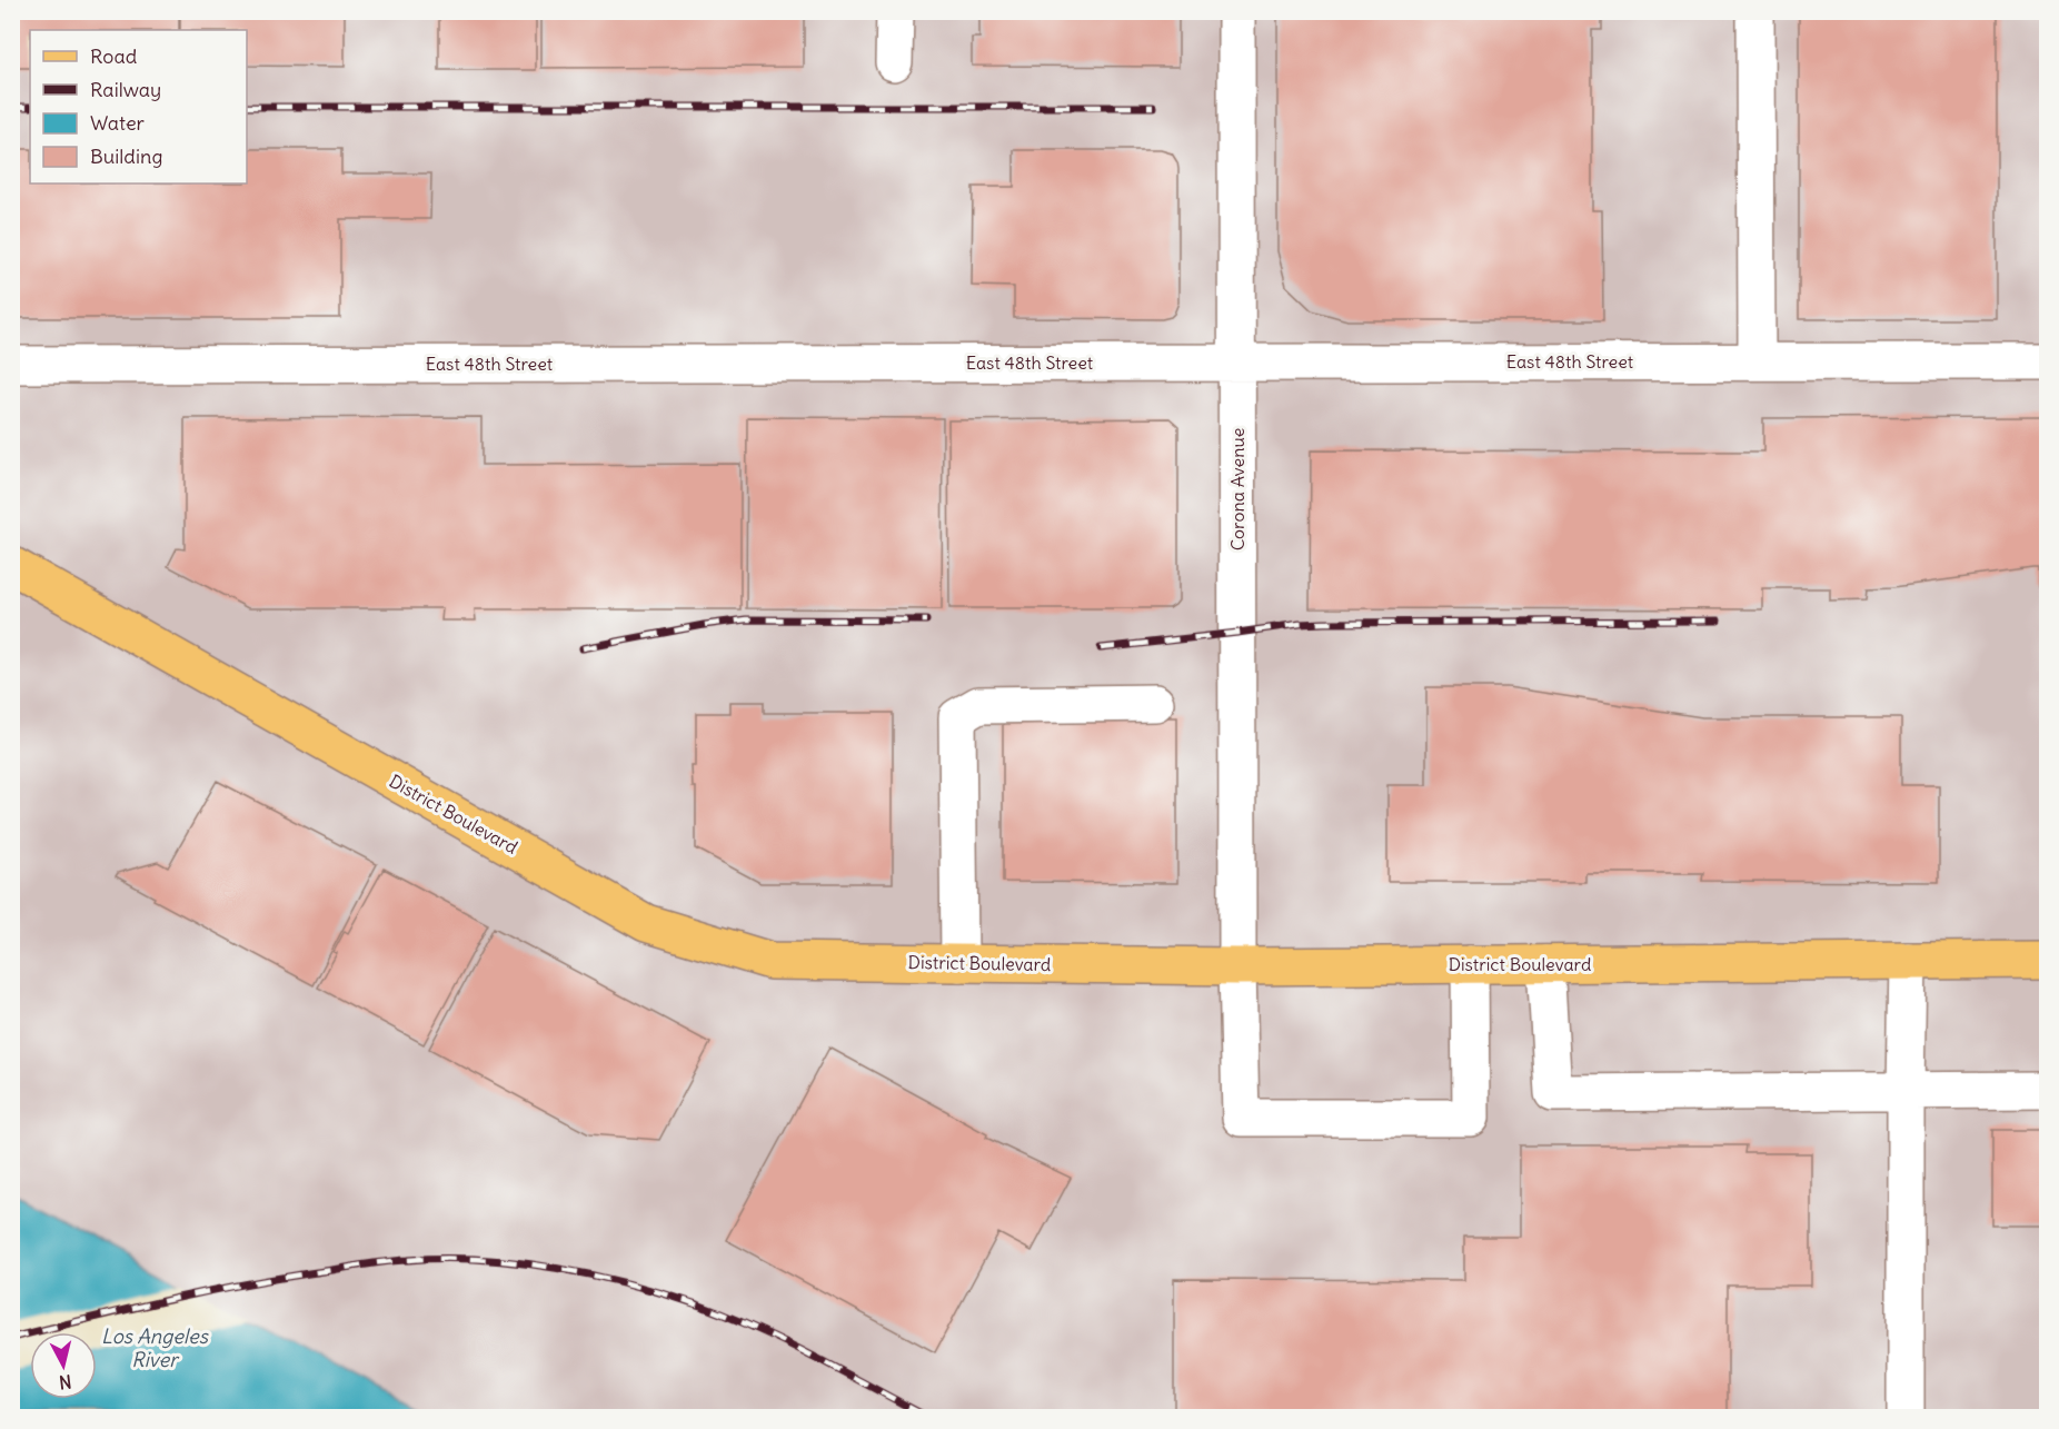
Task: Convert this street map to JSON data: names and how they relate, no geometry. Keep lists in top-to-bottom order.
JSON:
{
  "streets": {
    "main road": ["District Boulevard"],
    "street": ["East 48th Street", "Corona Avenue"]
  },
  "crossings": [
    ["East 48th Street", "Corona Avenue"],
    ["Corona Avenue", "District Boulevard"]
  ],
  "water": ["Los Angeles River"],
  "legend": [
    "Road",
    "Railway",
    "Water",
    "Building"
  ],
  "north": "bottom"
}
